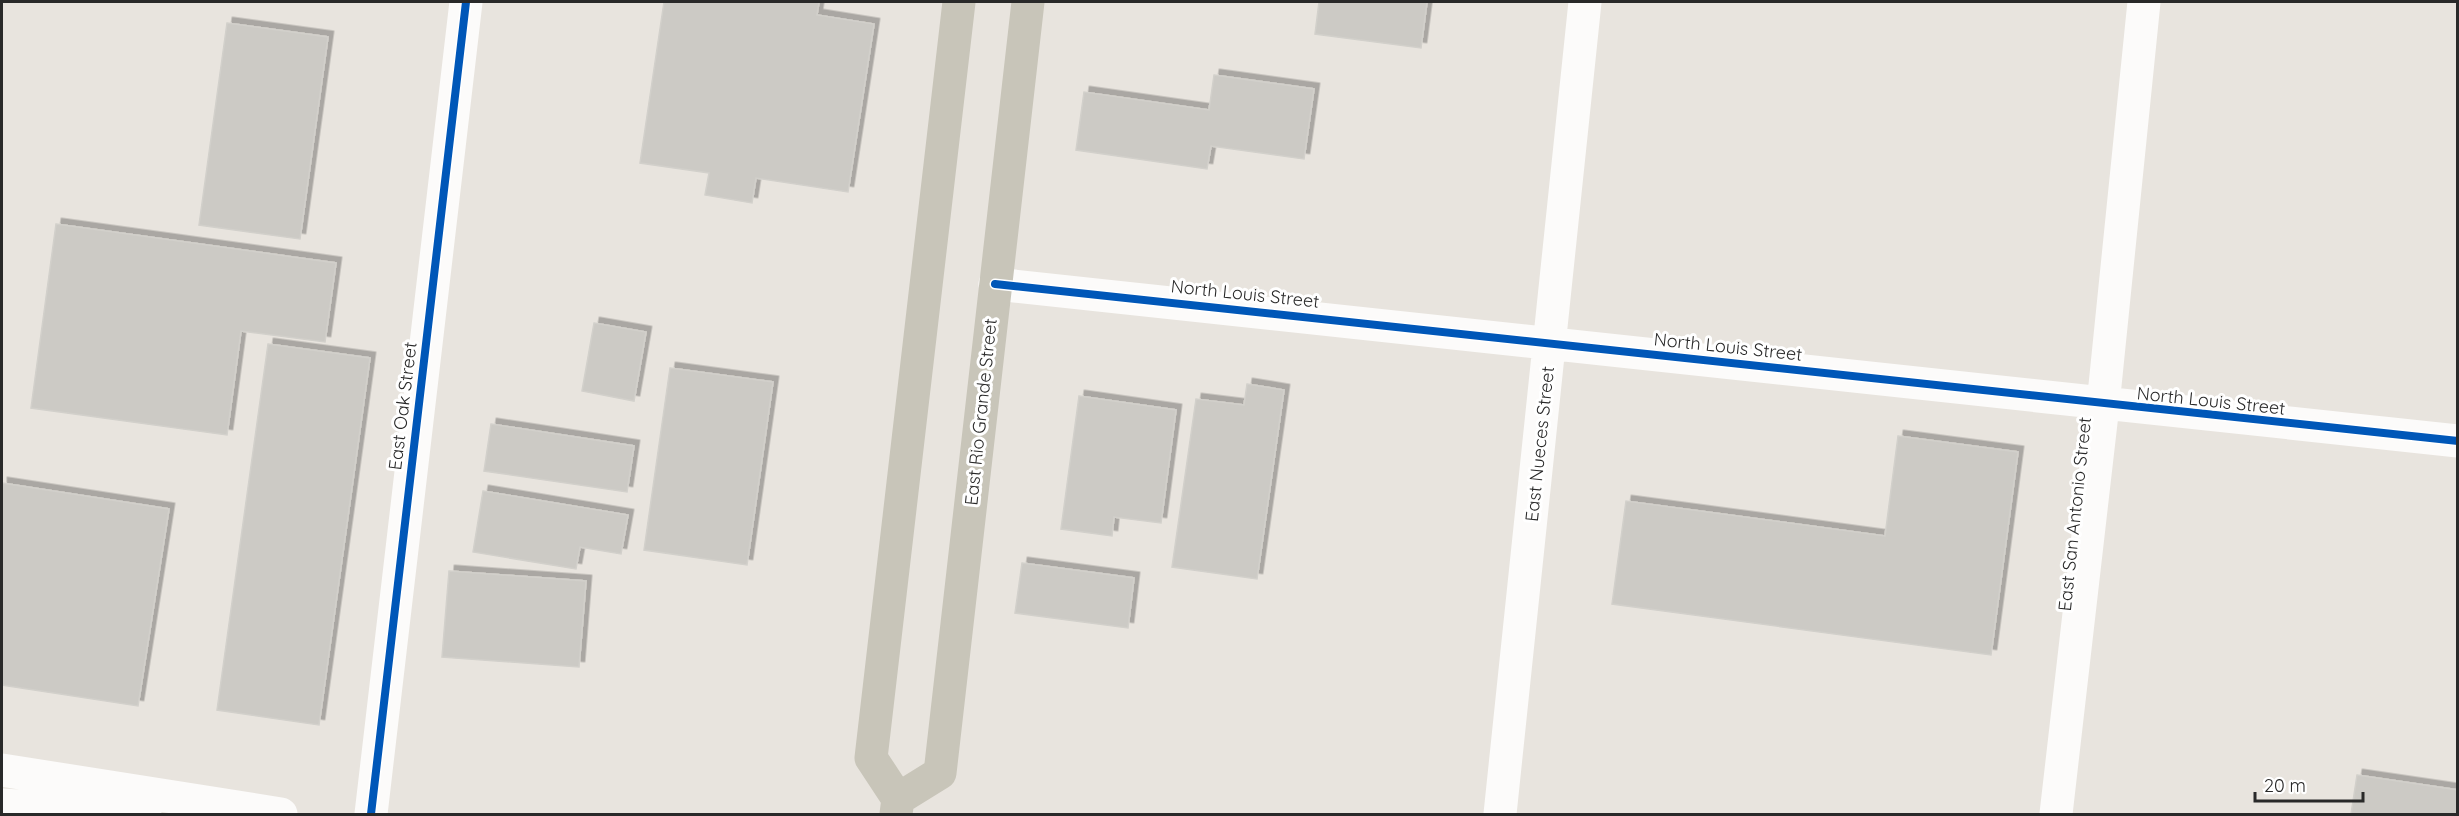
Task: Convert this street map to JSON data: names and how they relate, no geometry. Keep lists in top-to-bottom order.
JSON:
{
  "streets": {
    "main road": ["East Rio Grande Street"],
    "street": [
      "North Louis Street",
      "East Oak Street",
      "East Nueces Street",
      "East San Antonio Street"
    ]
  },
  "crossings": [
    ["North Louis Street", "East Rio Grande Street"],
    ["North Louis Street", "East Nueces Street"],
    ["North Louis Street", "East San Antonio Street"]
  ],
  "scale_bar": "20 m"
}
